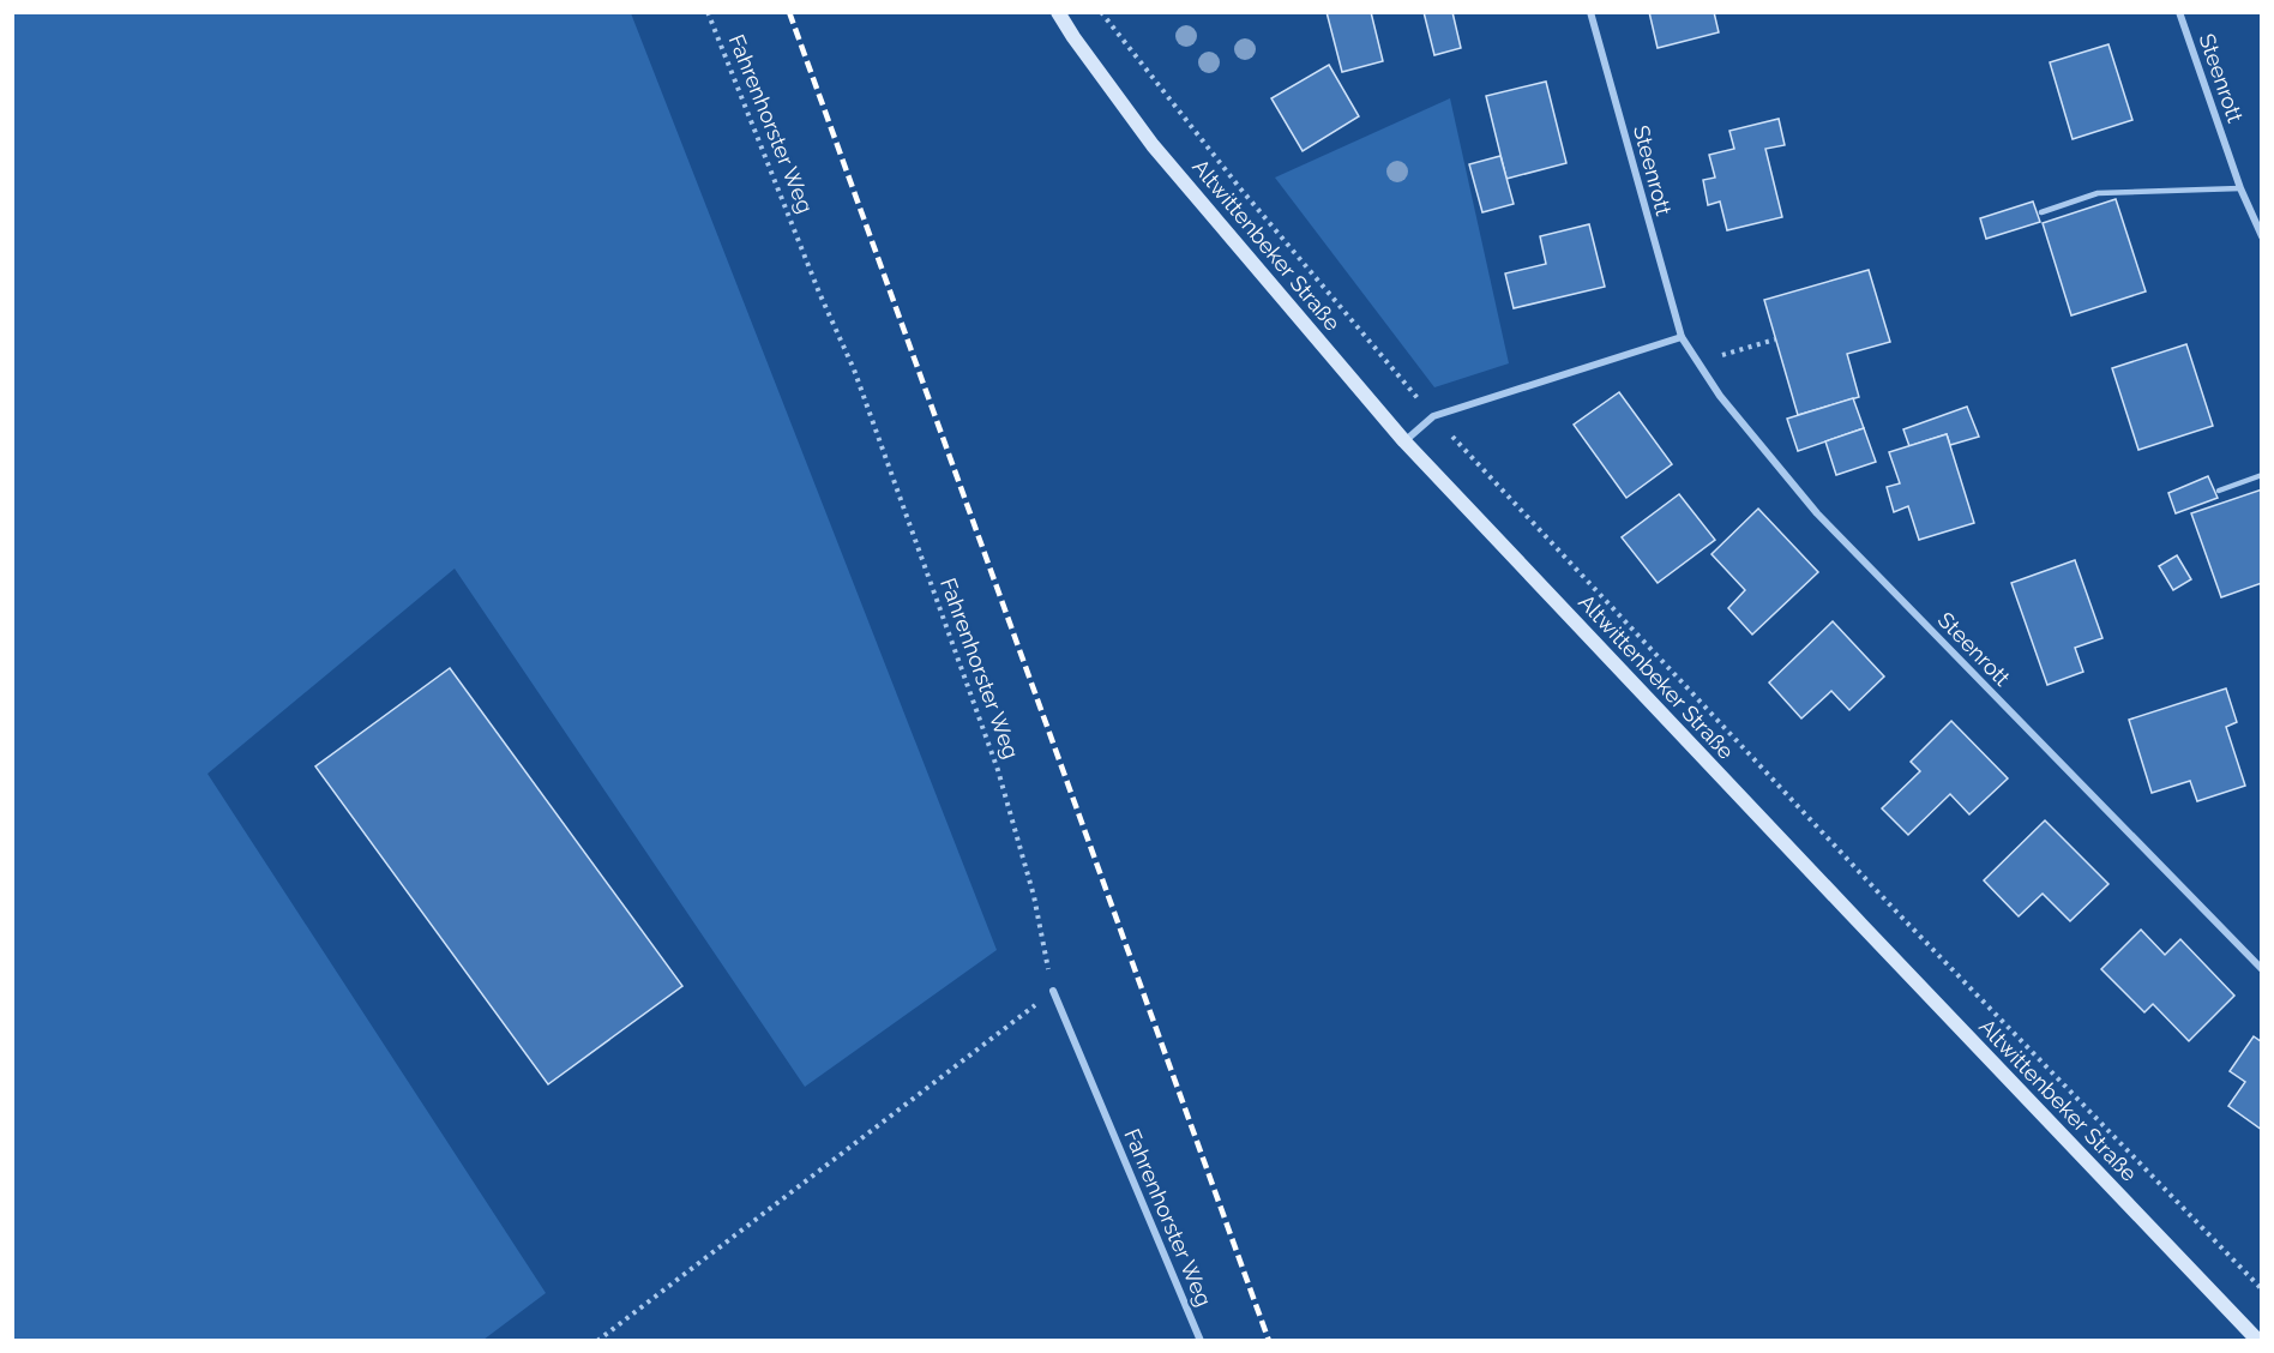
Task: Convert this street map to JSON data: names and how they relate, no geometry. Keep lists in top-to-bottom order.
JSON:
{
  "streets": {
    "street": ["Steenrott", "Fahrenhorster Weg", "Altwittenbeker Straße"]
  }
}
